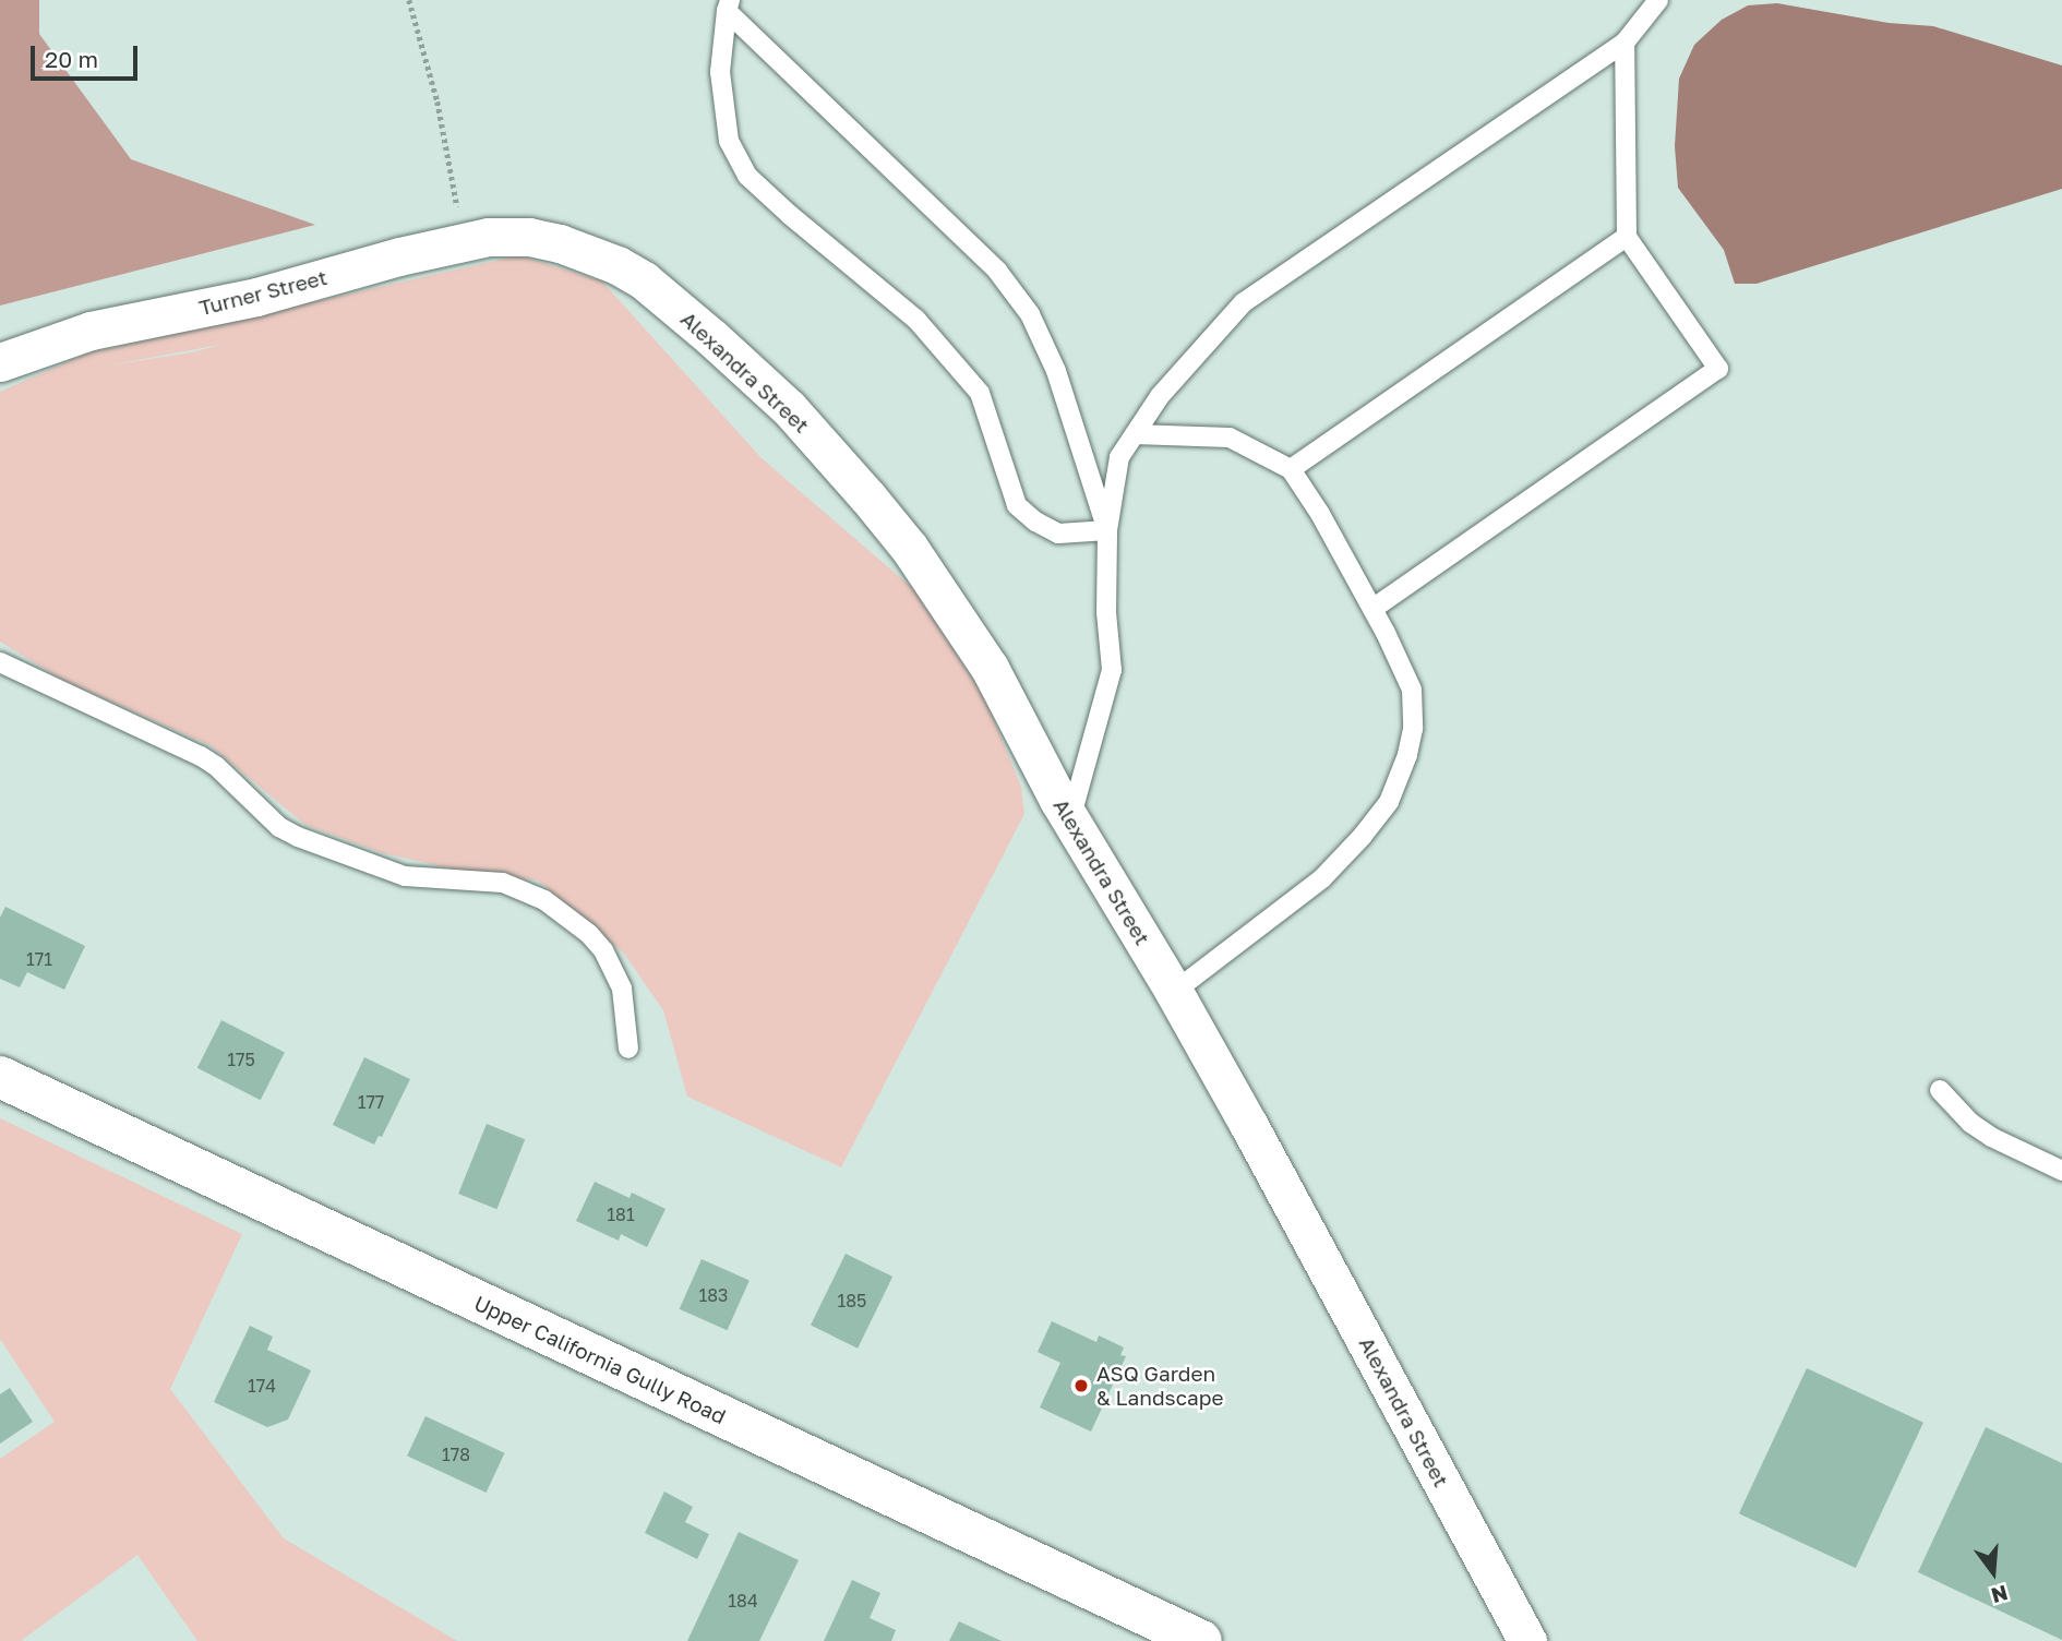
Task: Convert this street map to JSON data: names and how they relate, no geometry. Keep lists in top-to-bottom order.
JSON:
{
  "streets": {
    "street": ["Turner Street", "Alexandra Street", "Upper California Gully Road"]
  },
  "crossings": [
    ["Turner Street", "Alexandra Street"]
  ],
  "places": ["ASQ Garden & Landscape"],
  "house_numbers": [
    "171",
    "175",
    "177",
    "181",
    "183",
    "185",
    "174",
    "178",
    "184"
  ],
  "scale_bar": "20 m",
  "north": "bottom"
}
